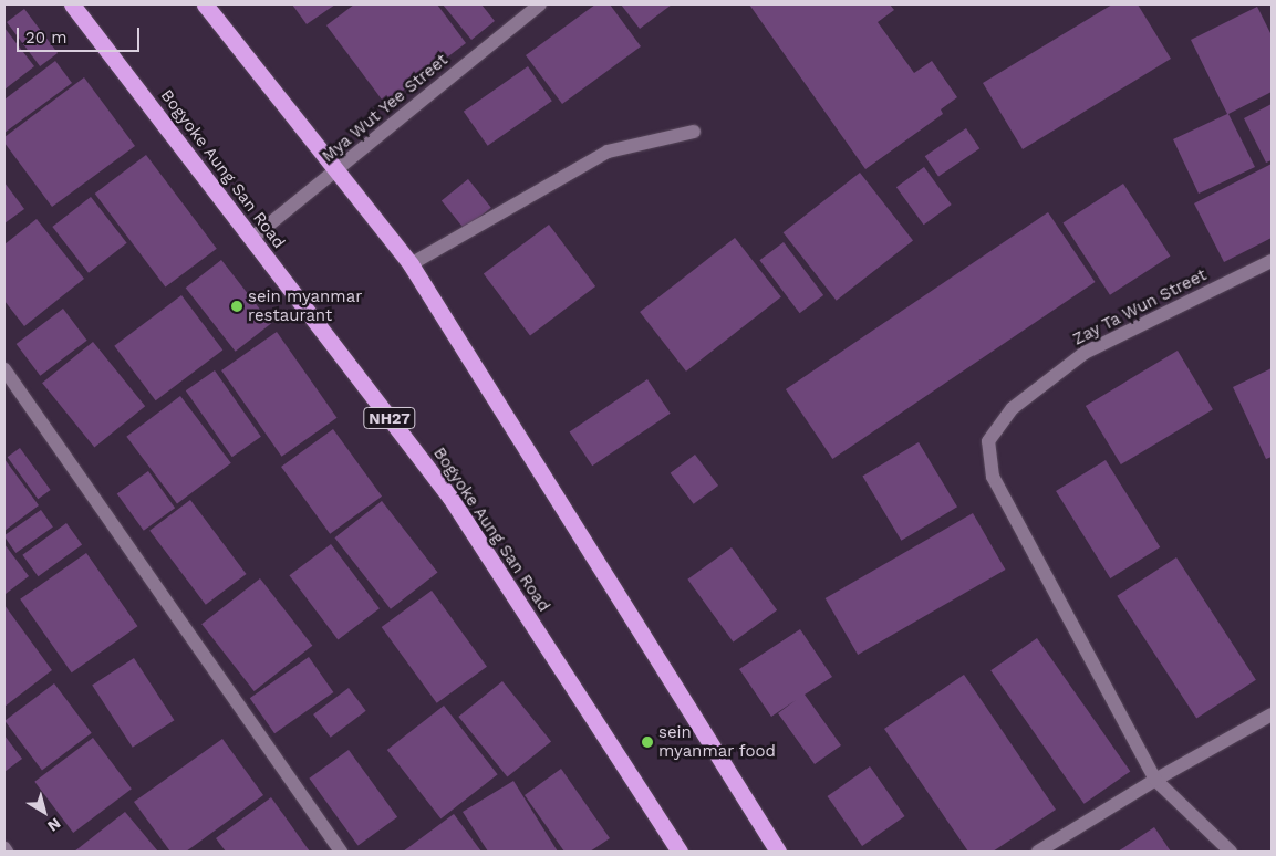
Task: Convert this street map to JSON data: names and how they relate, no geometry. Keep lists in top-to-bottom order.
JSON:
{
  "streets": {
    "highway": ["Bogyoke Aung San Road", "NH27"],
    "street": ["Mya Wut Yee Street", "Zay Ta Wun Street"]
  },
  "crossings": [
    ["Mya Wut Yee Street", "Bogyoke Aung San Road"]
  ],
  "places": ["sein myanmar restaurant", "sein myanmar food"],
  "scale_bar": "20 m",
  "north": "bottom right"
}
